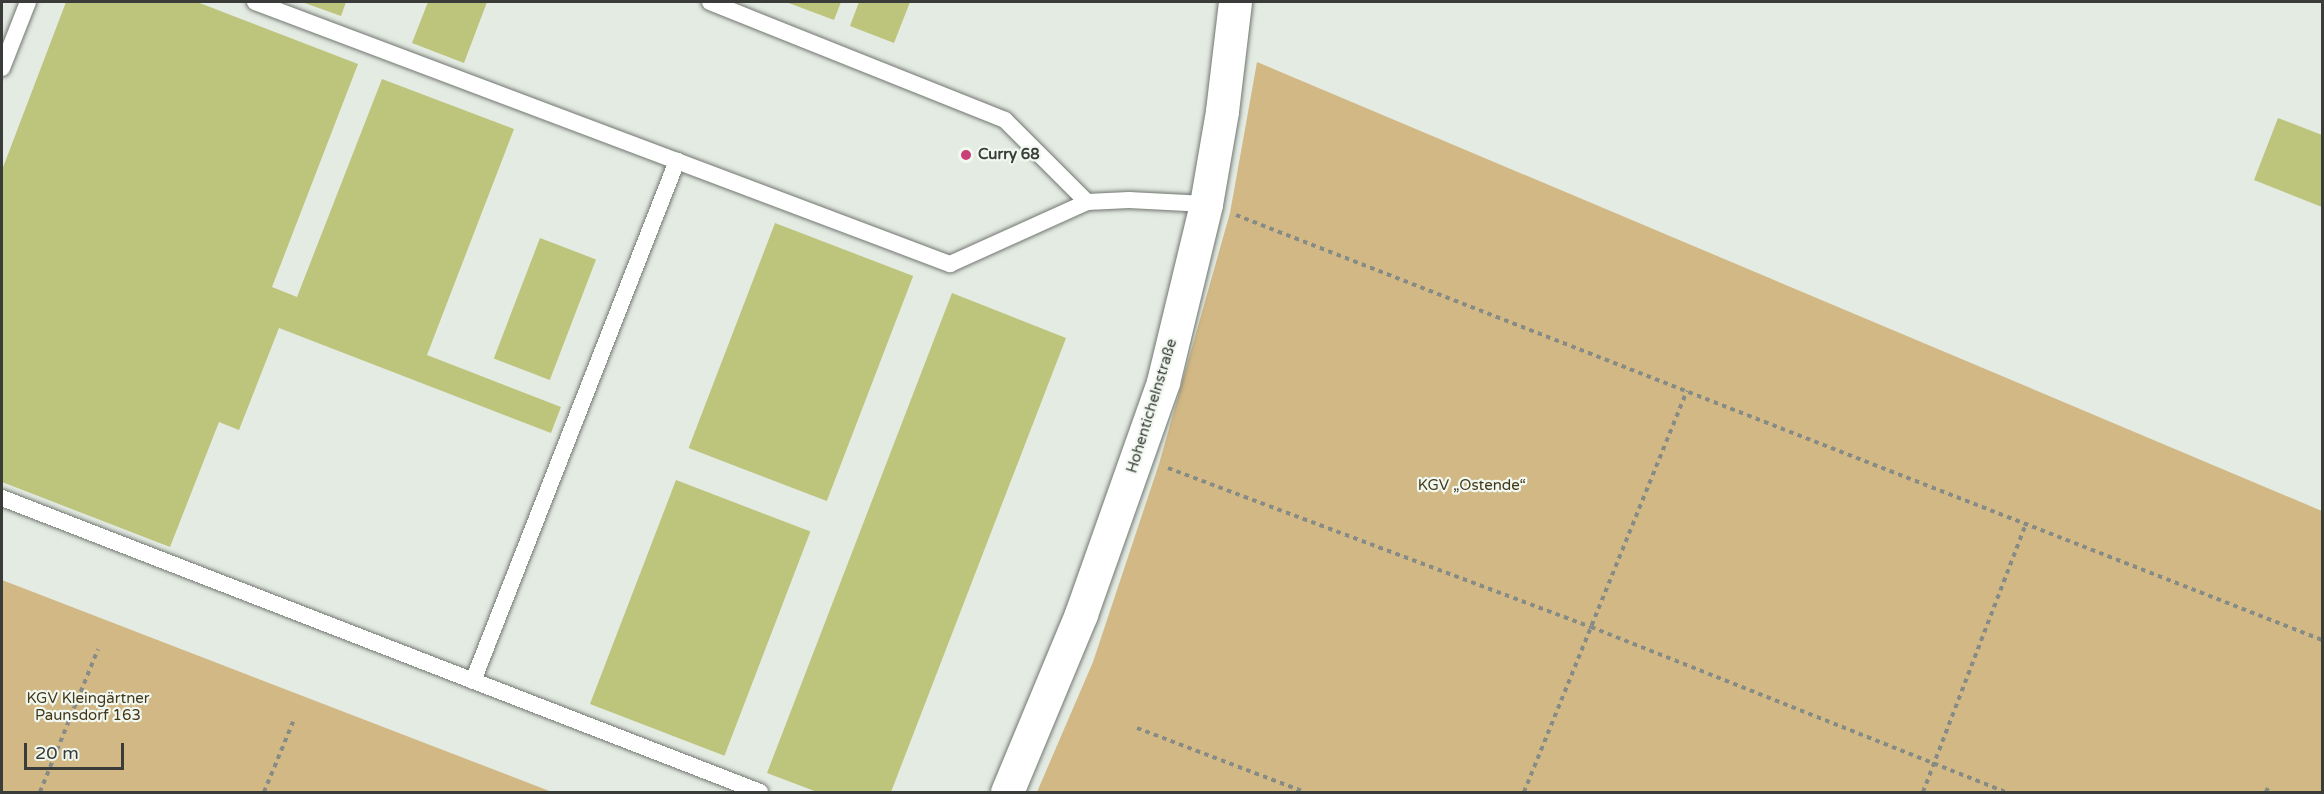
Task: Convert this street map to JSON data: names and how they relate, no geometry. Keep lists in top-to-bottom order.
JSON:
{
  "streets": {
    "main road": ["Hohentichelnstraße"]
  },
  "parks": ["KGV „Ostende“", "KGV Kleingärtner Paunsdorf 163"],
  "places": ["Curry 68"],
  "scale_bar": "20 m"
}
